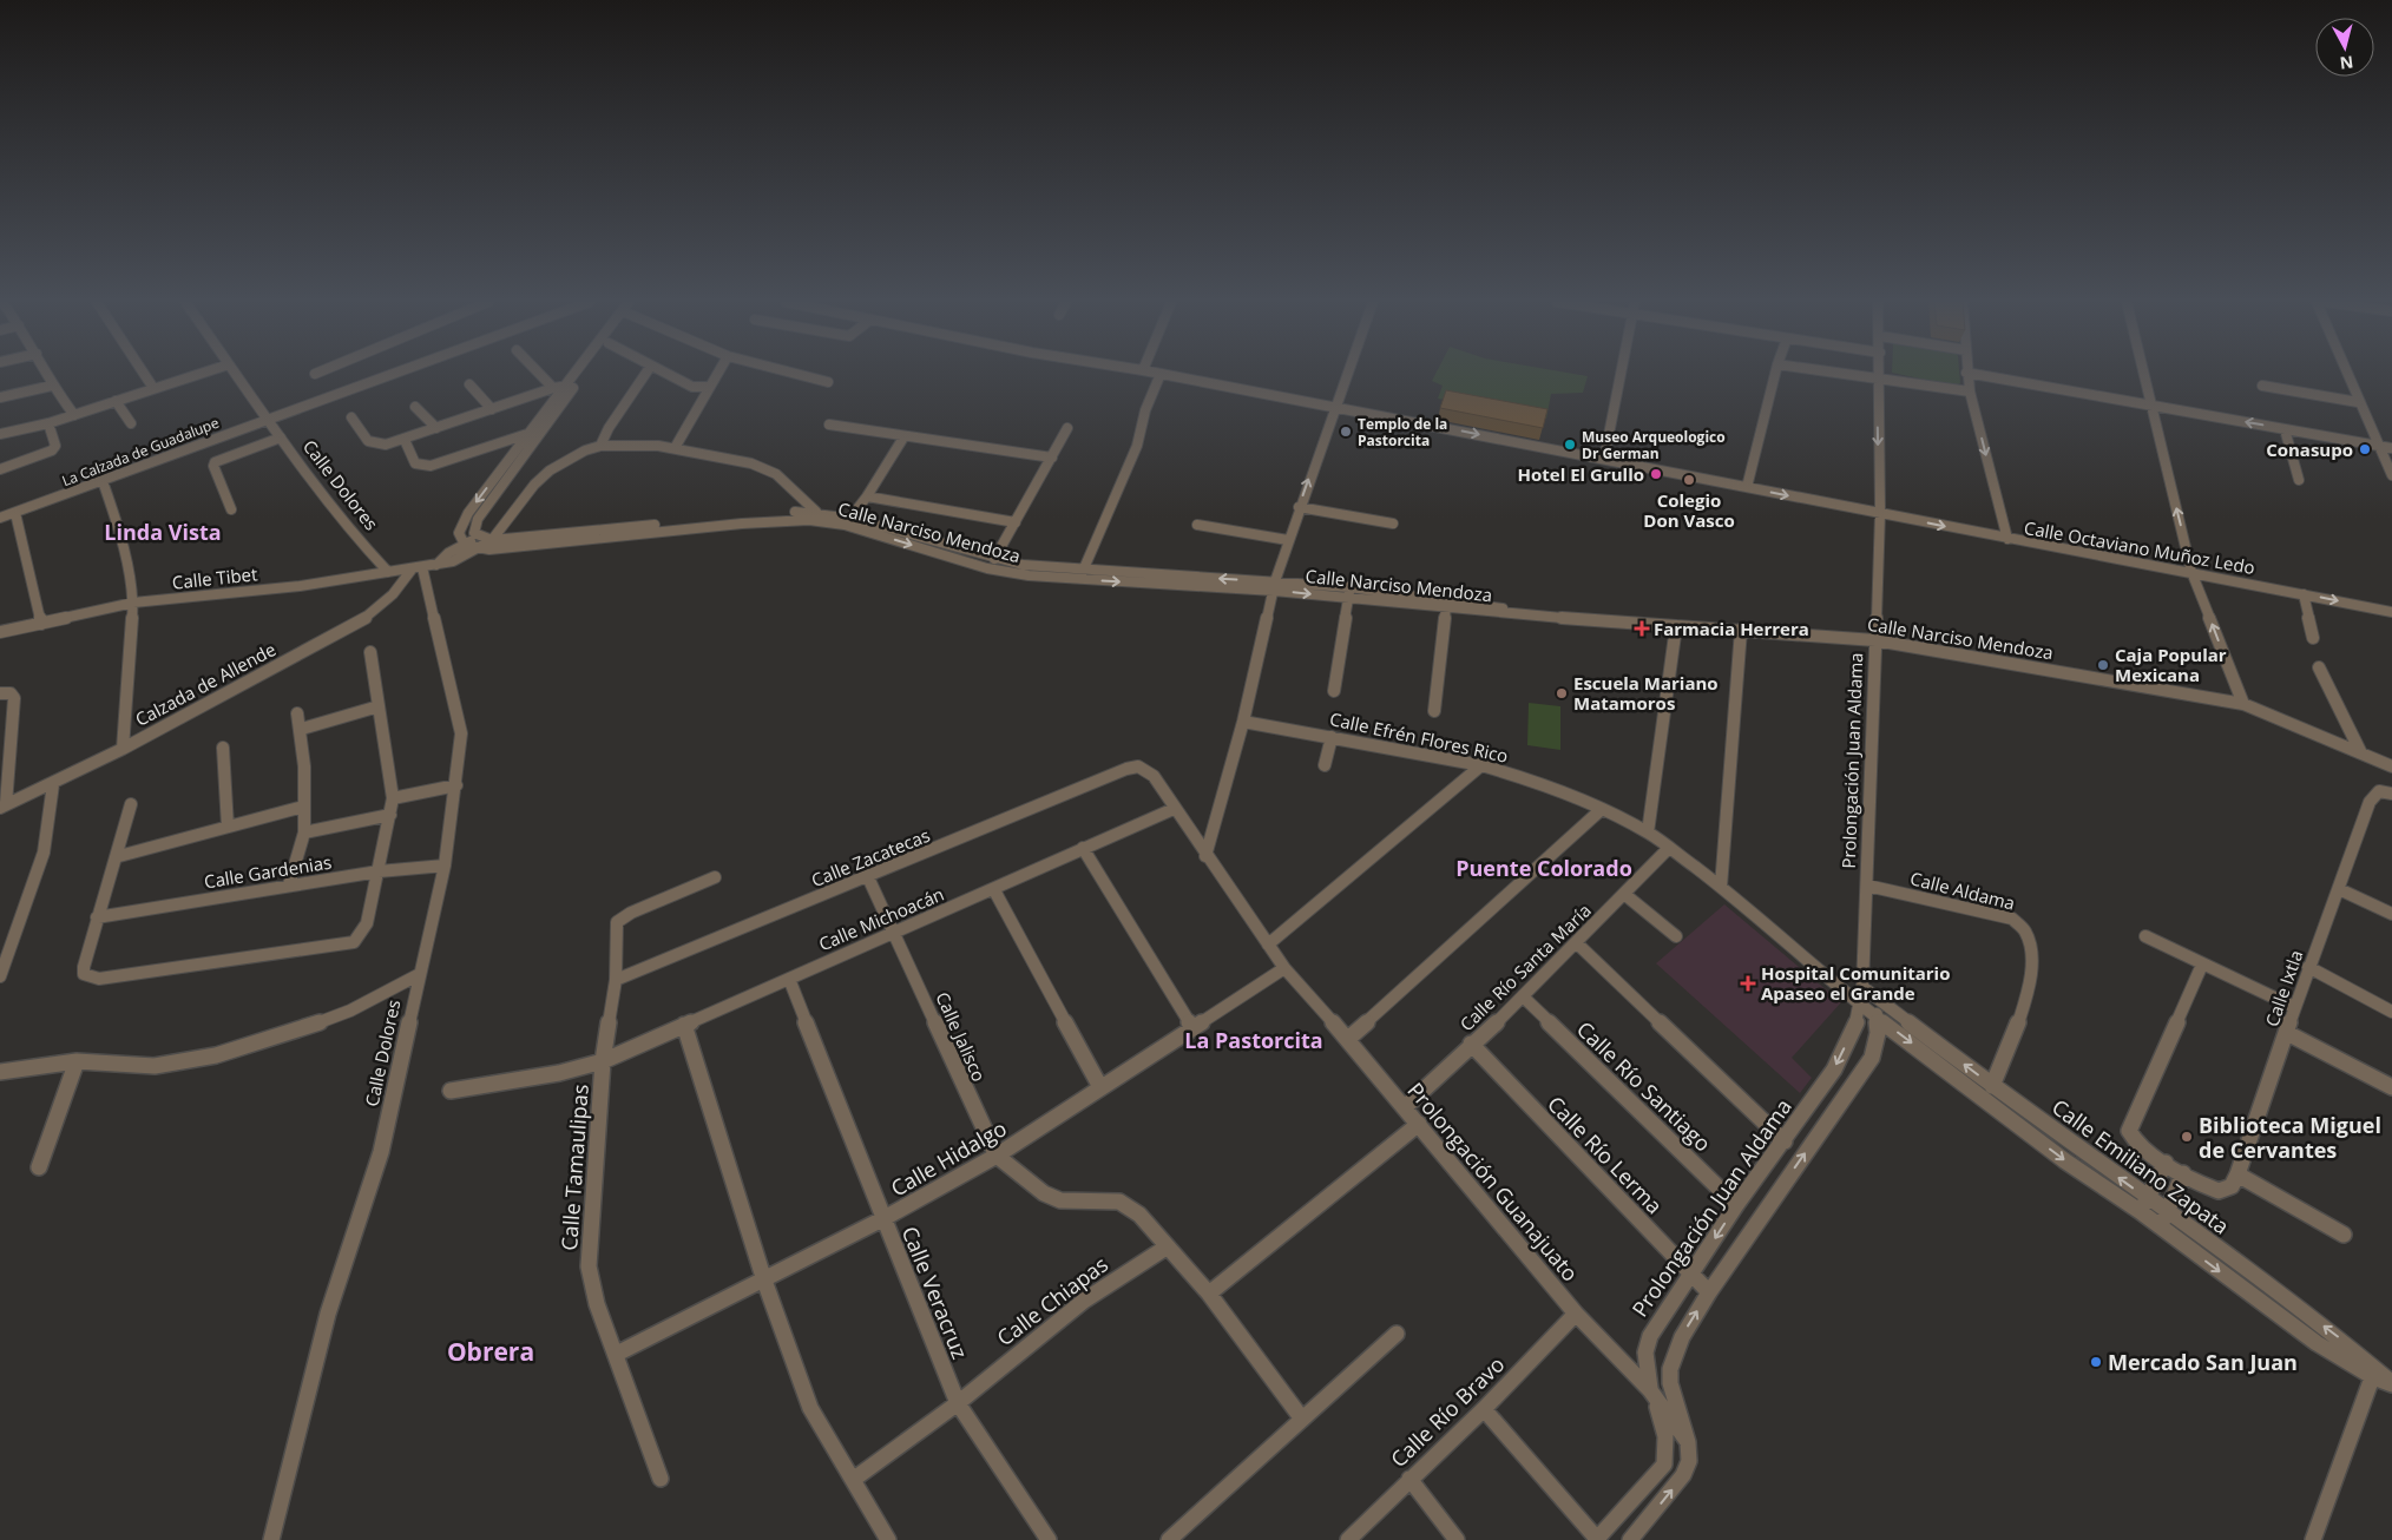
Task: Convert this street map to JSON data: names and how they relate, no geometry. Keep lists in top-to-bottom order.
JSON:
{
  "streets": {
    "street": [
      "La Calzada de Guadalupe",
      "Calle Dolores",
      "Calle Narciso Mendoza",
      "Calle Octaviano Muñoz Ledo",
      "Calle Tibet",
      "Calzada de Allende",
      "Calle Efrén Flores Rico",
      "Prolongación Juan Aldama",
      "Calle Zacatecas",
      "Calle Gardenias",
      "Calle Aldama",
      "Calle Michoacán",
      "Calle Río Santa María",
      "Calle Ixtla",
      "Calle Jalisco",
      "Calle Río Santiago",
      "Calle Río Lerma",
      "Calle Hidalgo",
      "Calle Emiliano Zapata",
      "Calle Tamaulipas",
      "Prolongación Guanajuato",
      "Calle Veracruz",
      "Calle Chiapas",
      "Calle Río Bravo"
    ]
  },
  "crossings": [
    ["La Calzada de Guadalupe", "Calle Dolores"],
    ["Calle Dolores", "Calle Tibet"],
    ["Calle Dolores", "Calzada de Allende"],
    ["Calle Dolores", "Calle Gardenias"],
    ["Calle Narciso Mendoza", "Calle Tibet"],
    ["Calle Narciso Mendoza", "Prolongación Juan Aldama"],
    ["Calle Octaviano Muñoz Ledo", "Prolongación Juan Aldama"],
    ["Calle Tibet", "Calzada de Allende"],
    ["Calle Efrén Flores Rico", "Prolongación Juan Aldama"],
    ["Calle Efrén Flores Rico", "Calle Río Santa María"],
    ["Calle Efrén Flores Rico", "Calle Emiliano Zapata"],
    ["Prolongación Juan Aldama", "Calle Aldama"],
    ["Prolongación Juan Aldama", "Calle Río Santiago"],
    ["Prolongación Juan Aldama", "Calle Río Lerma"],
    ["Prolongación Juan Aldama", "Calle Emiliano Zapata"],
    ["Prolongación Juan Aldama", "Prolongación Guanajuato"],
    ["Calle Zacatecas", "Calle Jalisco"],
    ["Calle Zacatecas", "Calle Tamaulipas"],
    ["Calle Zacatecas", "Prolongación Guanajuato"],
    ["Calle Aldama", "Calle Emiliano Zapata"],
    ["Calle Michoacán", "Calle Jalisco"],
    ["Calle Michoacán", "Calle Tamaulipas"],
    ["Calle Michoacán", "Prolongación Guanajuato"],
    ["Calle Michoacán", "Calle Veracruz"],
    ["Calle Río Santa María", "Calle Río Santiago"],
    ["Calle Río Santa María", "Calle Río Lerma"],
    ["Calle Río Santa María", "Prolongación Guanajuato"],
    ["Calle Jalisco", "Calle Hidalgo"],
    ["Calle Jalisco", "Calle Chiapas"],
    ["Calle Hidalgo", "Calle Tamaulipas"],
    ["Calle Hidalgo", "Prolongación Guanajuato"],
    ["Calle Hidalgo", "Calle Veracruz"],
    ["Prolongación Guanajuato", "Calle Río Bravo"],
    ["Calle Veracruz", "Calle Chiapas"]
  ],
  "one_way": ["Calle Octaviano Muñoz Ledo"],
  "districts": [
    "Linda Vista",
    "Puente Colorado",
    "La Pastorcita",
    "Obrera"
  ],
  "places": {
    "other": [
      "Templo de la Pastorcita",
      "Museo Arqueologico Dr German",
      "Conasupo",
      "Hotel El Grullo",
      "Colegio Don Vasco",
      "Caja Popular Mexicana",
      "Escuela Mariano Matamoros",
      "Biblioteca Miguel de Cervantes",
      "Mercado San Juan"
    ],
    "health": ["Farmacia Herrera", "Hospital Comunitario Apaseo el Grande"]
  },
  "north": "bottom"
}
